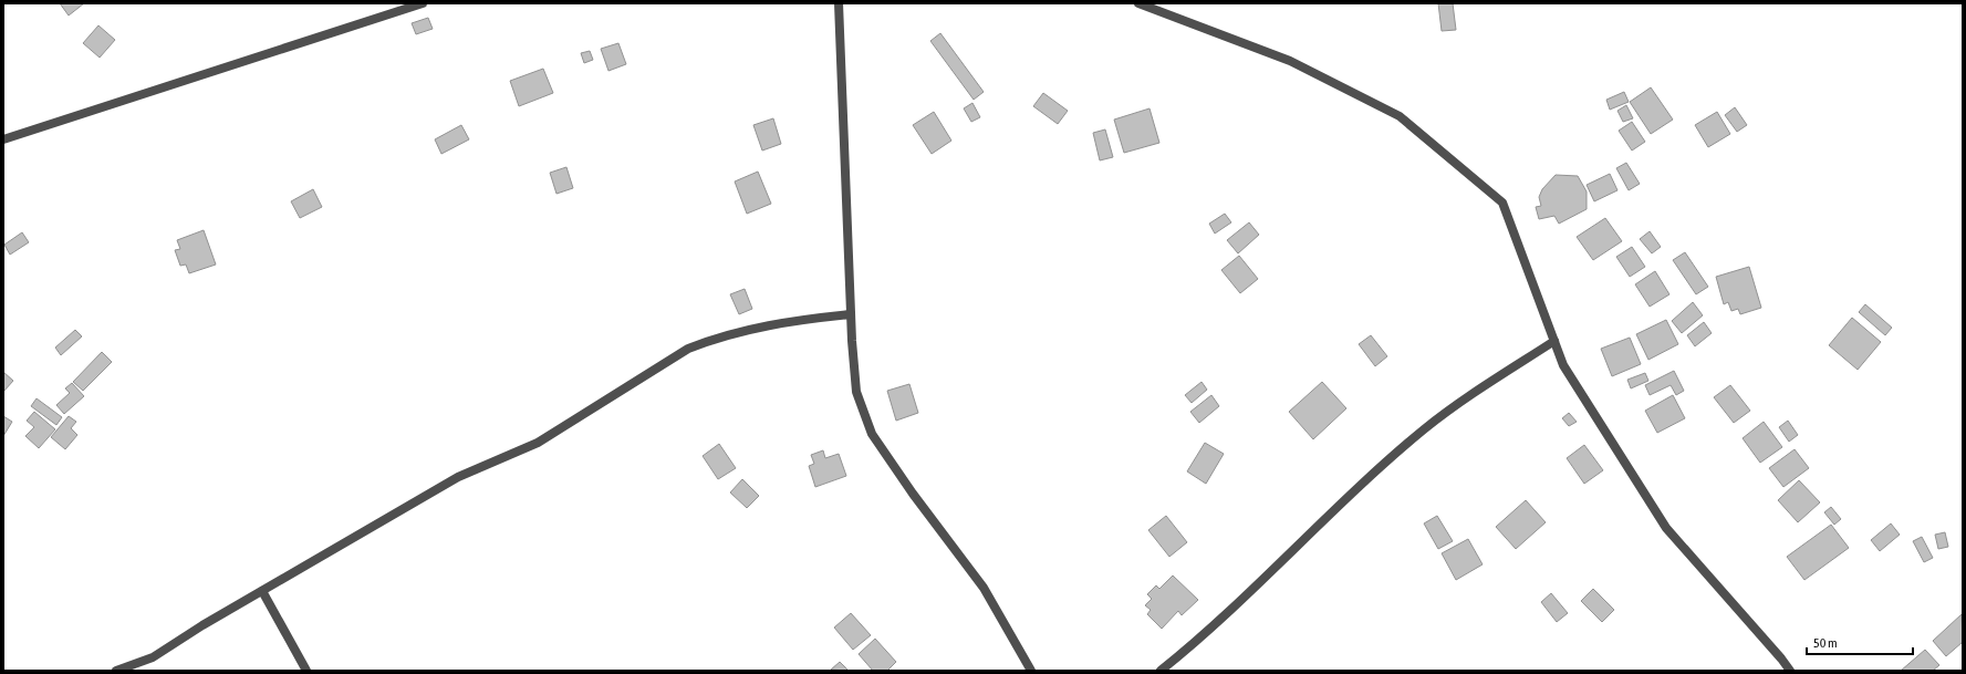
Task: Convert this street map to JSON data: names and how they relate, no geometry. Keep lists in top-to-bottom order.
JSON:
{
  "scale_bar": "50 m"
}
